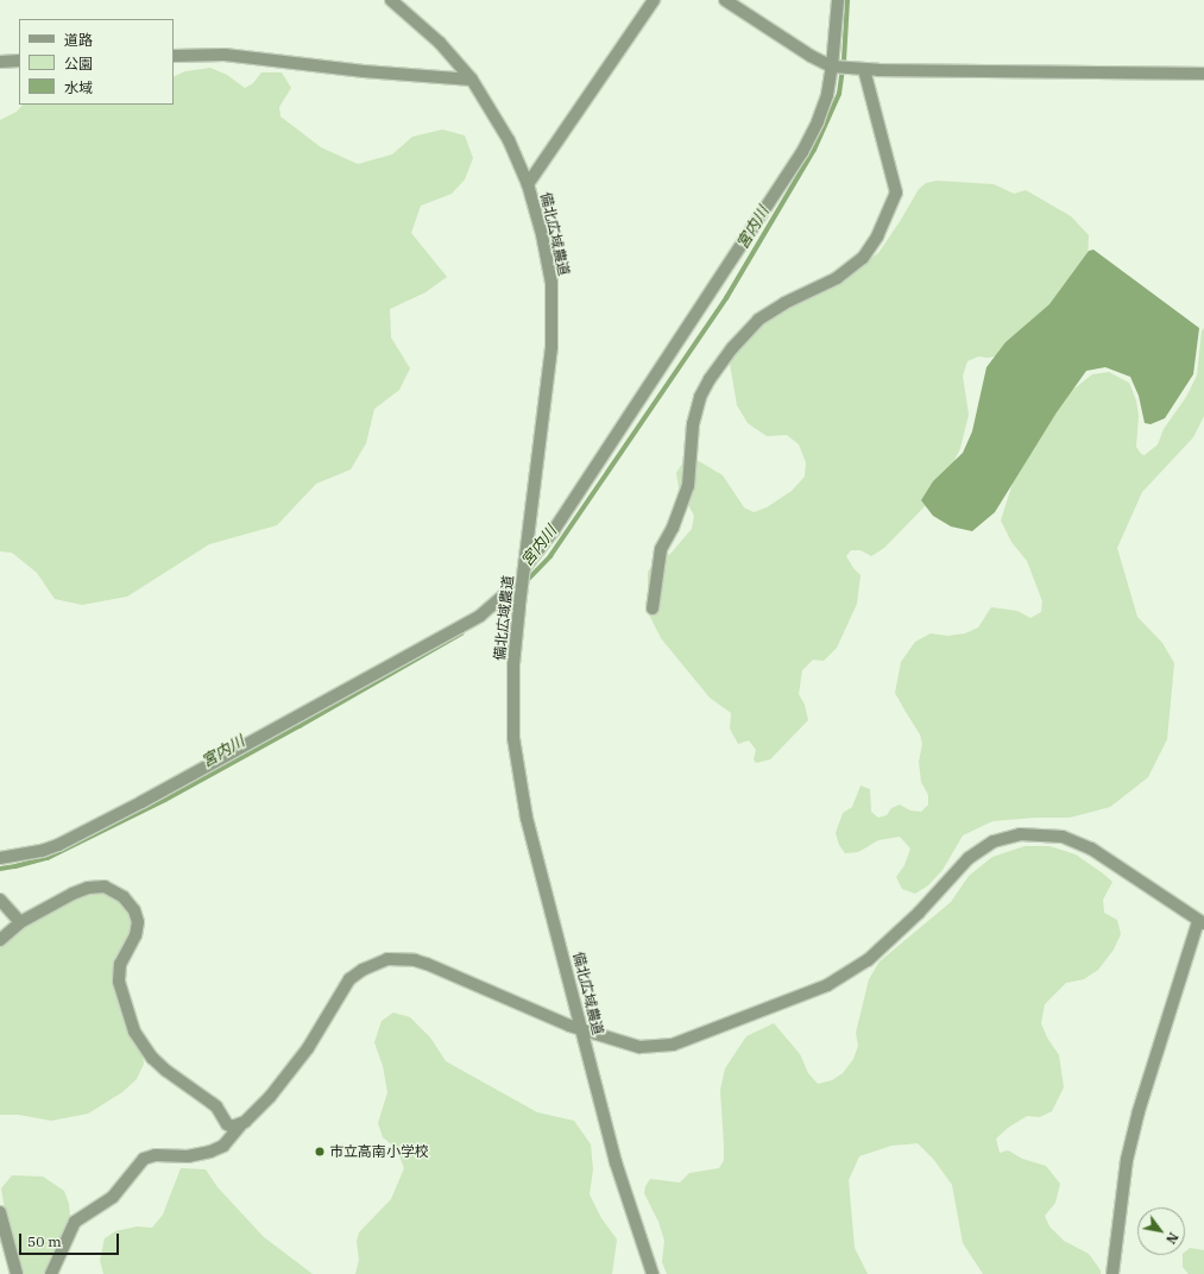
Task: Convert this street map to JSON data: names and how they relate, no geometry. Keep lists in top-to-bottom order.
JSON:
{
  "streets": {
    "street": ["備北広域農道"]
  },
  "water": ["宮内川"],
  "places": ["市立高南小学校"],
  "legend": ["道路", "公園", "水域"],
  "scale_bar": "50 m",
  "north": "bottom right"
}
